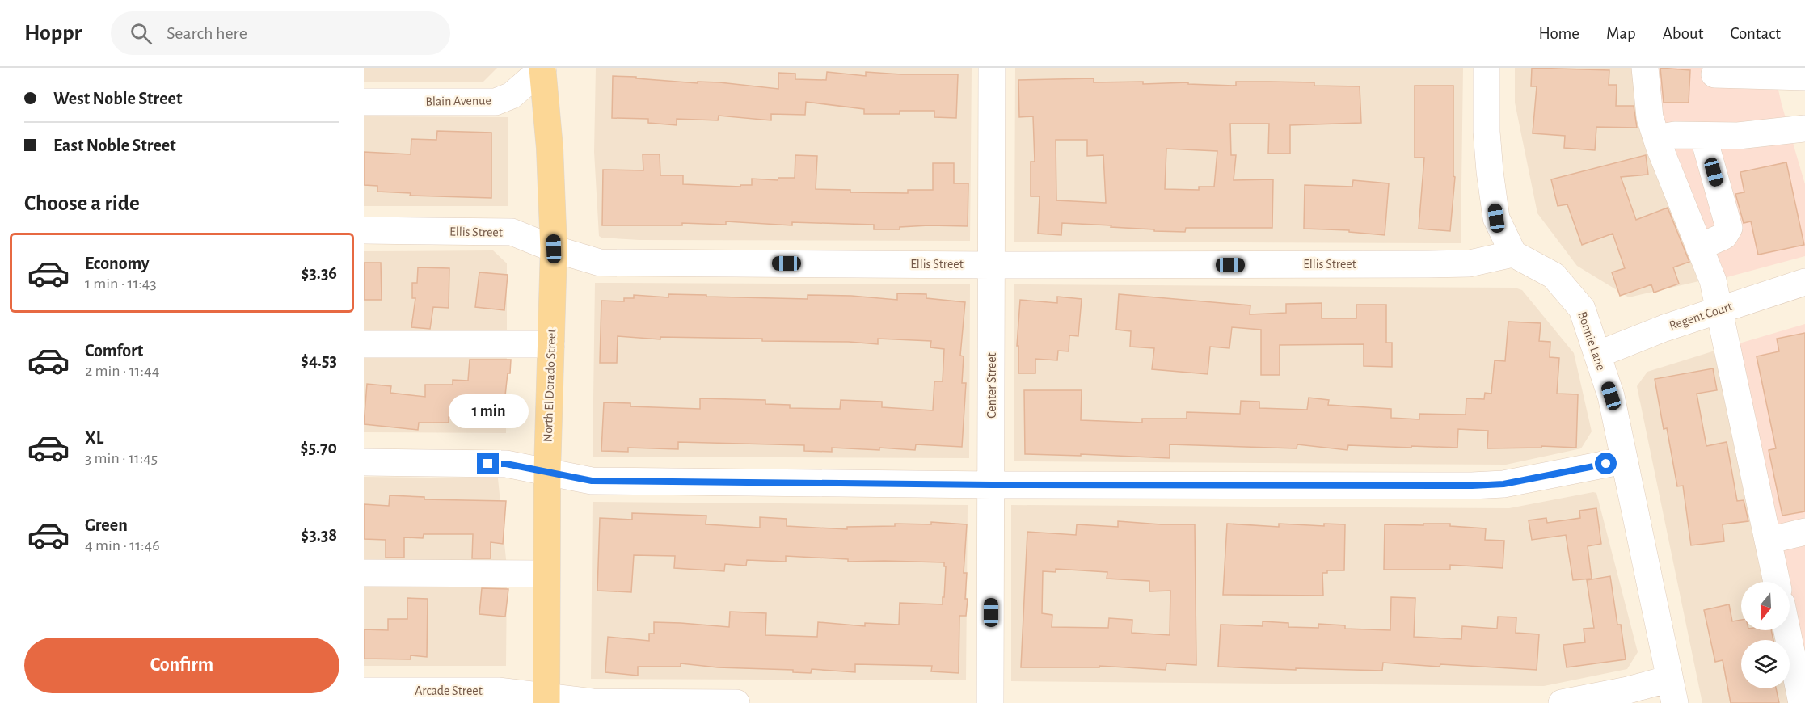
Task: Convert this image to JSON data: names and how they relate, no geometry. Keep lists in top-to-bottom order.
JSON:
{
  "streets": {
    "main road": ["North El Dorado Street"],
    "street": [
      "Blain Avenue",
      "Ellis Street",
      "Regent Court",
      "Bonnie Lane",
      "Center Street",
      "Arcade Street"
    ]
  },
  "crossings": [
    ["Blain Avenue", "North El Dorado Street"],
    ["Ellis Street", "Bonnie Lane"],
    ["Ellis Street", "North El Dorado Street"],
    ["Ellis Street", "Center Street"],
    ["Regent Court", "Bonnie Lane"],
    ["North El Dorado Street", "Arcade Street"]
  ],
  "north": "bottom",
  "page": {
    "header": "Hoppr",
    "search": "Search here",
    "nav": [
      "Home",
      "Map",
      "About",
      "Contact"
    ],
    "banner": ["West Noble Street", "East Noble Street"],
    "heading": "Choose a ride",
    "list": [
      {
        "name": "Economy",
        "note": "1 min · 11:43",
        "value": "$3.36"
      },
      {
        "name": "Comfort",
        "note": "2 min · 11:44",
        "value": "$4.53"
      },
      {
        "name": "XL",
        "note": "3 min · 11:45",
        "value": "$5.70"
      },
      {
        "name": "Green",
        "note": "4 min · 11:46",
        "value": "$3.38"
      }
    ],
    "bubble": "1 min",
    "buttons": "Confirm"
  }
}
